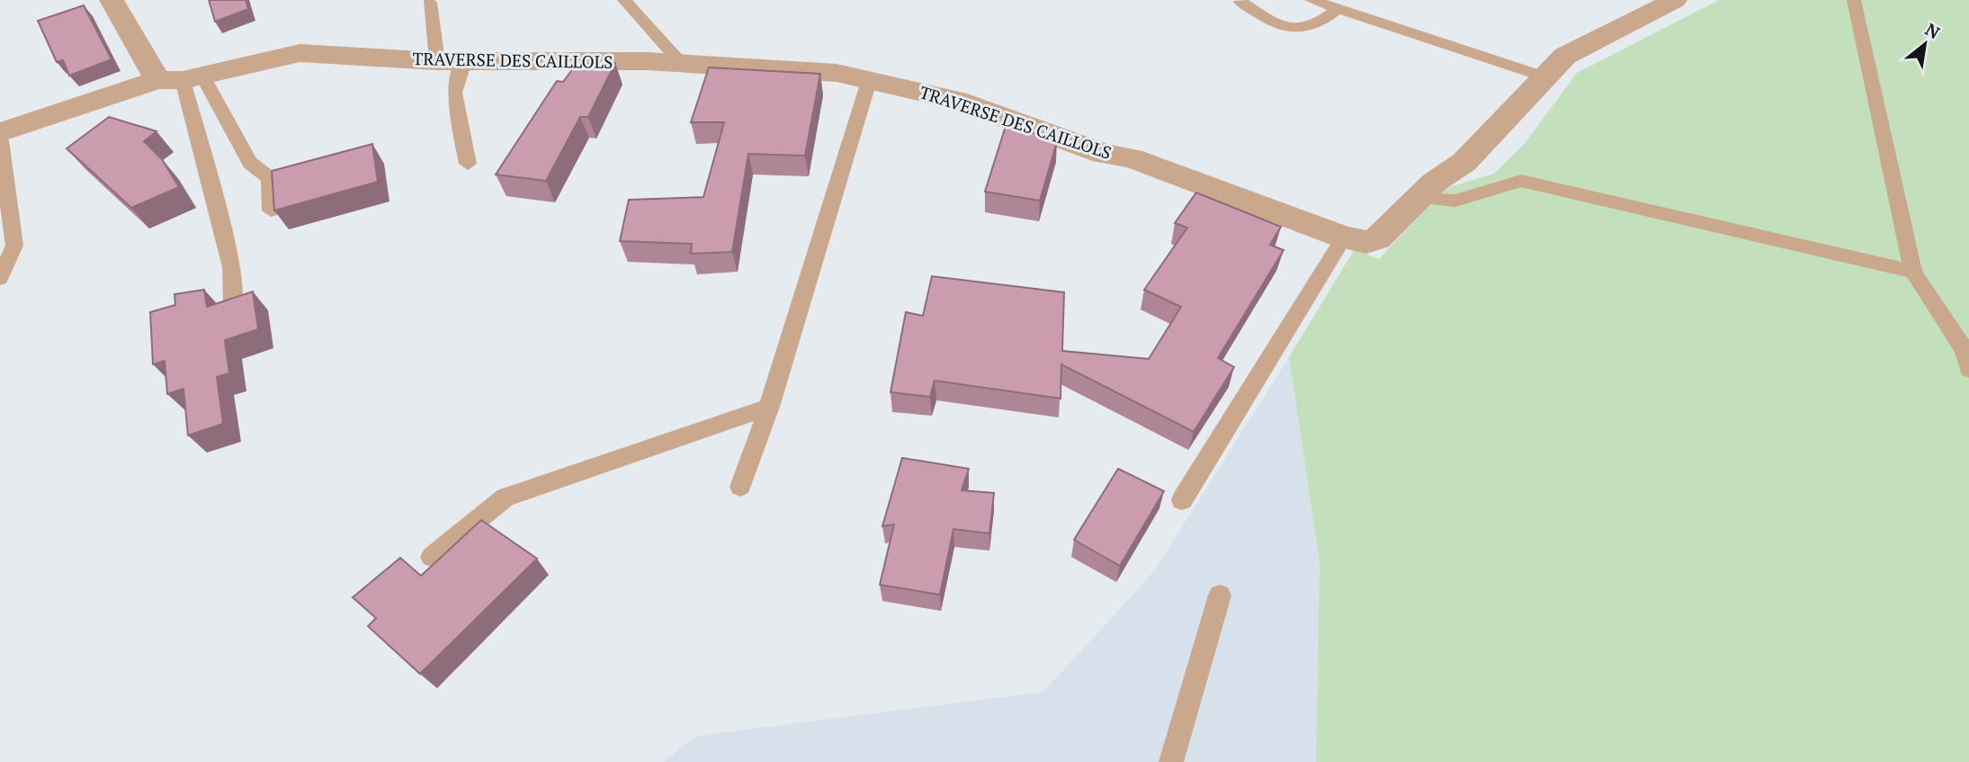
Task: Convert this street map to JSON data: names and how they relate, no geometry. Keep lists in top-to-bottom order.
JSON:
{
  "streets": {
    "street": ["TRAVERSE DES CAILLOLS"]
  },
  "north": "top right"
}
